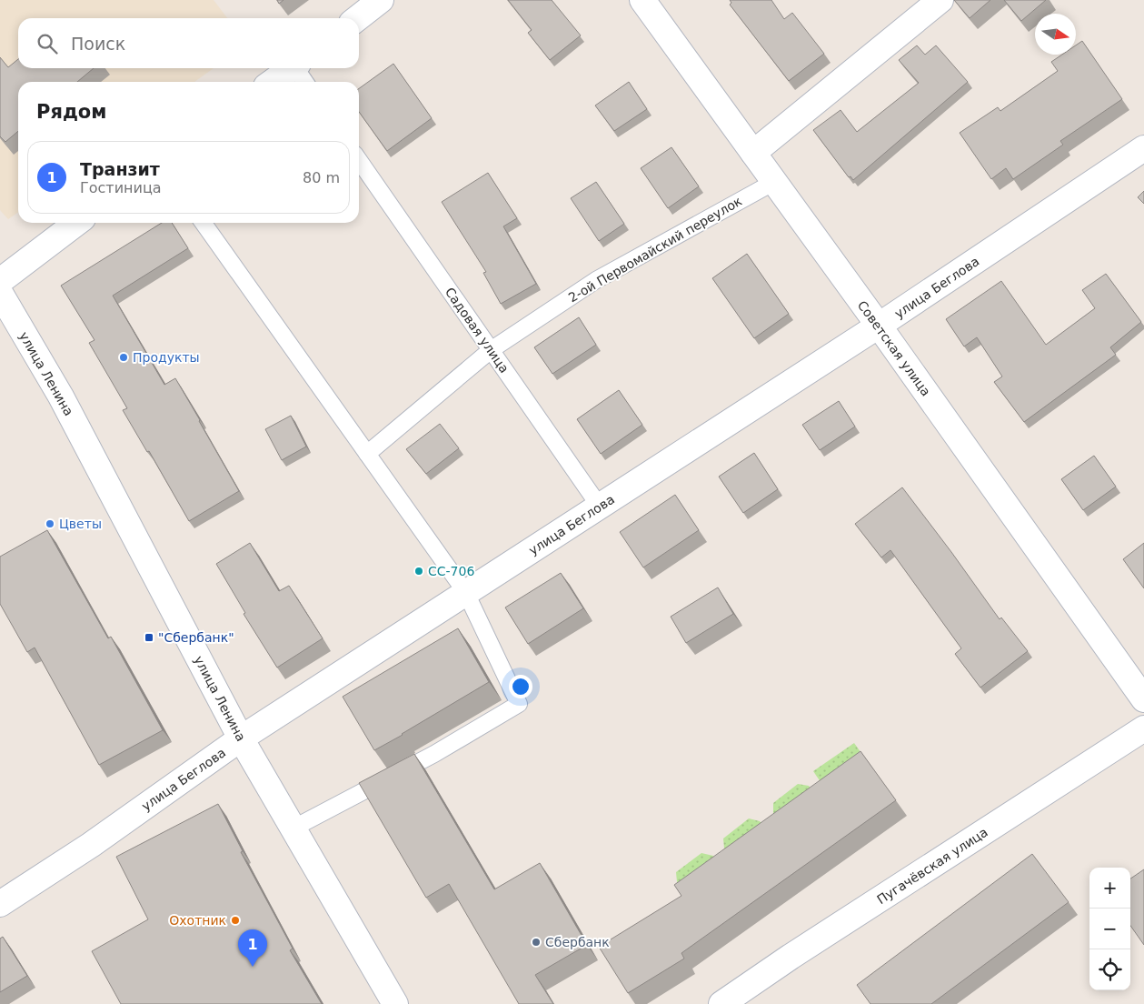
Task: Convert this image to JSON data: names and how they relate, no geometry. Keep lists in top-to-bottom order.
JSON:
{
  "streets": {
    "street": [
      "улица Беглова",
      "Советская улица",
      "улица Ленина",
      "Пугачёвская улица"
    ],
    "lane": ["2-ой Первомайский переулок", "Садовая улица"]
  },
  "crossings": [
    ["2-ой Первомайский переулок", "Садовая улица"],
    ["2-ой Первомайский переулок", "Советская улица"],
    ["улица Беглова", "Садовая улица"],
    ["улица Беглова", "Советская улица"],
    ["улица Беглова", "улица Ленина"]
  ],
  "places": {
    "other": [
      "Продукты",
      "Цветы",
      "СС-706",
      "Охотник",
      "Сбербанк"
    ],
    "transit": ["\"Сбербанк\""]
  },
  "north": "right",
  "page": {
    "search": "Поиск",
    "heading": "Рядом",
    "list": [
      {
        "mark": "1",
        "name": "Транзит",
        "note": "Гостиница",
        "value": "80 m"
      }
    ],
    "map_buttons": ["+", "−"],
    "pins": "1"
  }
}
